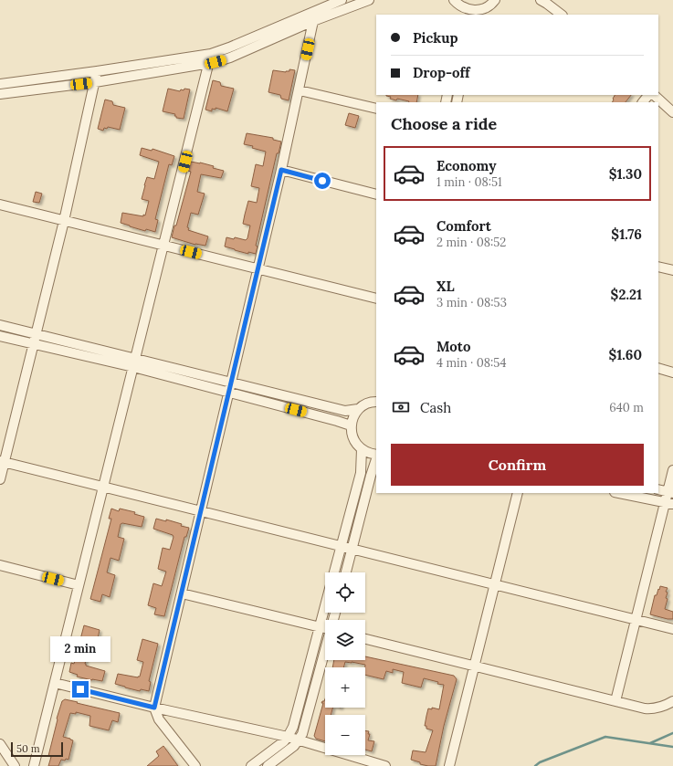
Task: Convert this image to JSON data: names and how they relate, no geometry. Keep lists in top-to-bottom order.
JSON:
{
  "scale_bar": "50 m",
  "page": {
    "banner": ["Pickup", "Drop-off"],
    "heading": "Choose a ride",
    "list": [
      {
        "name": "Economy",
        "note": "1 min · 08:51",
        "value": "$1.30"
      },
      {
        "name": "Comfort",
        "note": "2 min · 08:52",
        "value": "$1.76"
      },
      {
        "name": "XL",
        "note": "3 min · 08:53",
        "value": "$2.21"
      },
      {
        "name": "Moto",
        "note": "4 min · 08:54",
        "value": "$1.60"
      }
    ],
    "pay": ["Cash", "640 m"],
    "buttons": "Confirm",
    "map_buttons": ["+", "−"],
    "bubble": "2 min",
    "scale": "50 m"
  }
}
